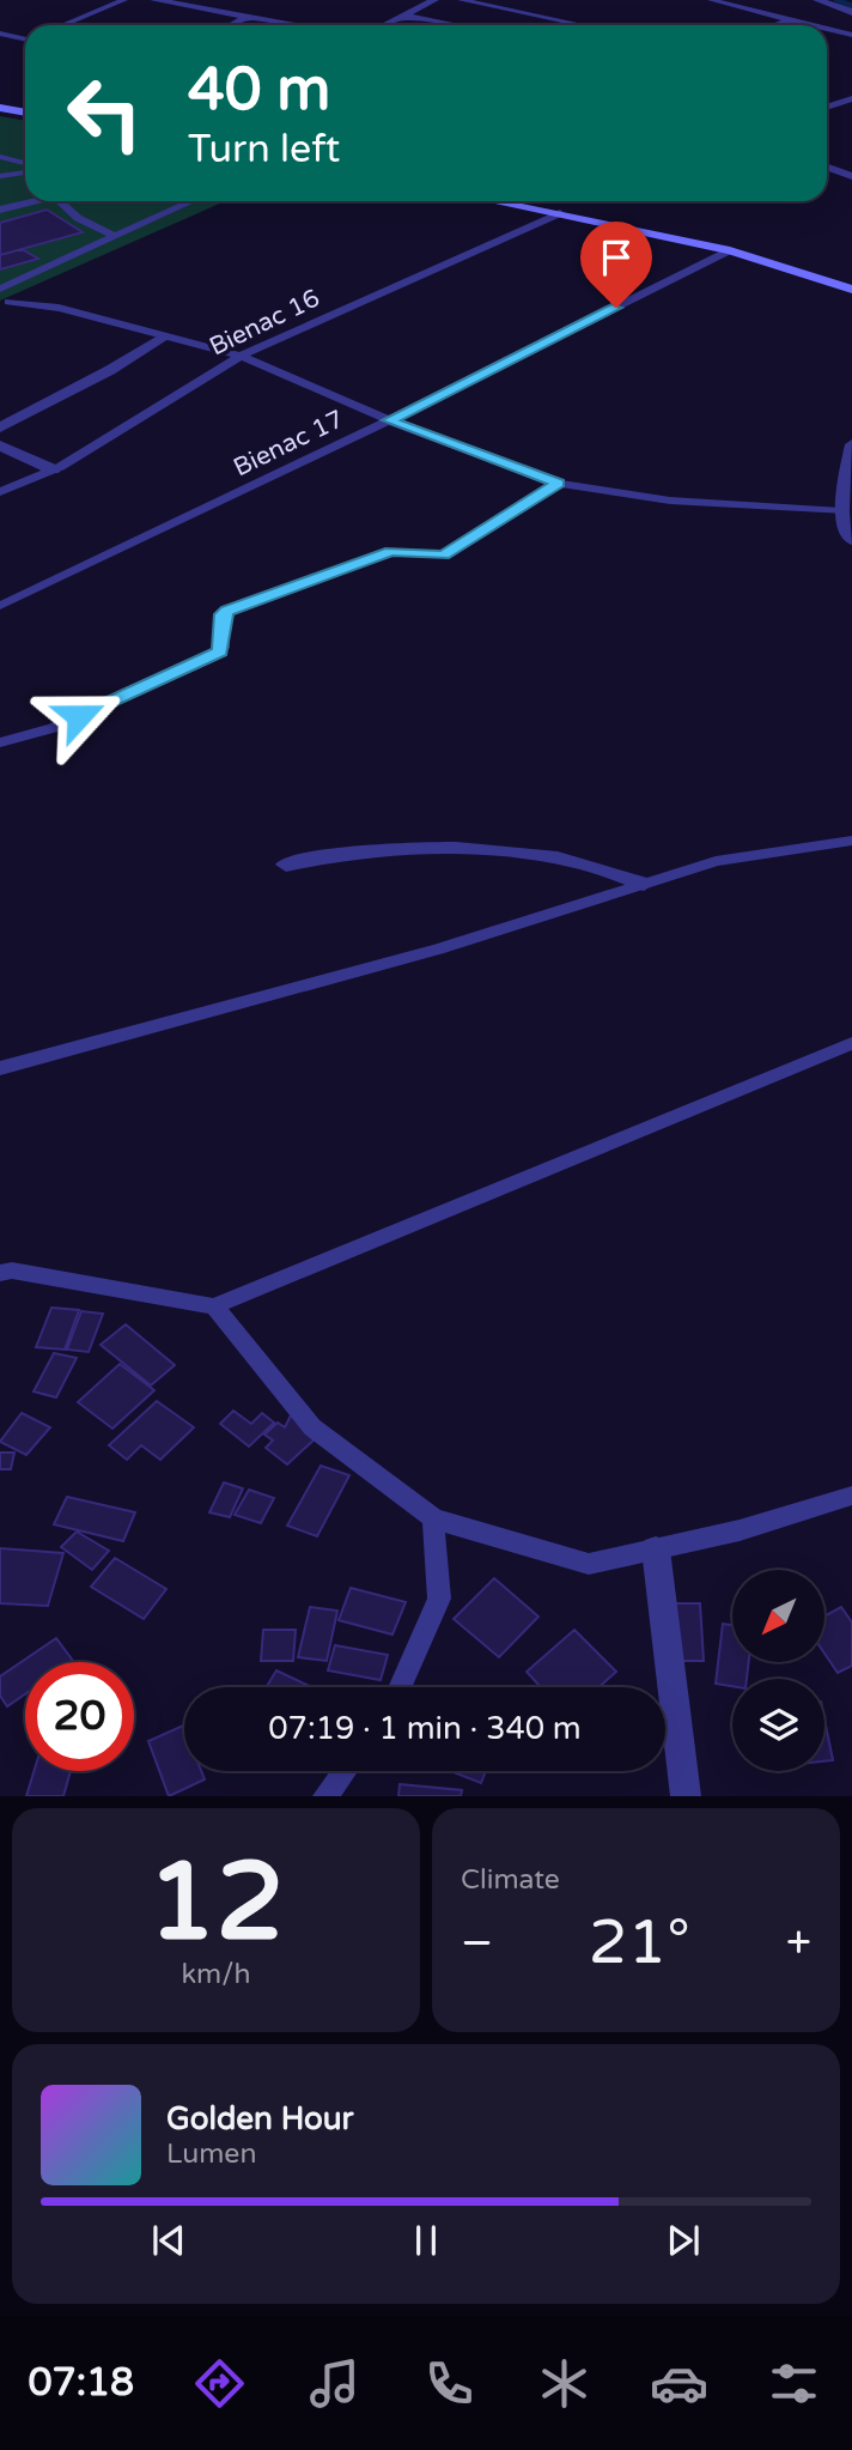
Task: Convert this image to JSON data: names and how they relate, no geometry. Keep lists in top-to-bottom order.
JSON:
{
  "streets": {
    "lane": ["Bienac 16", "Bienac 17"]
  },
  "north": "bottom left",
  "page": {
    "turn": ["40 m", "Turn left"],
    "limit": "20",
    "trip": "07:19 · 1 min · 340 m",
    "tile": [
      ["12", "km/h"],
      "Climate"
    ],
    "heat": ["−", "21°", "+"],
    "song": ["Golden Hour", "Lumen"],
    "tabs": "07:18"
  }
}
